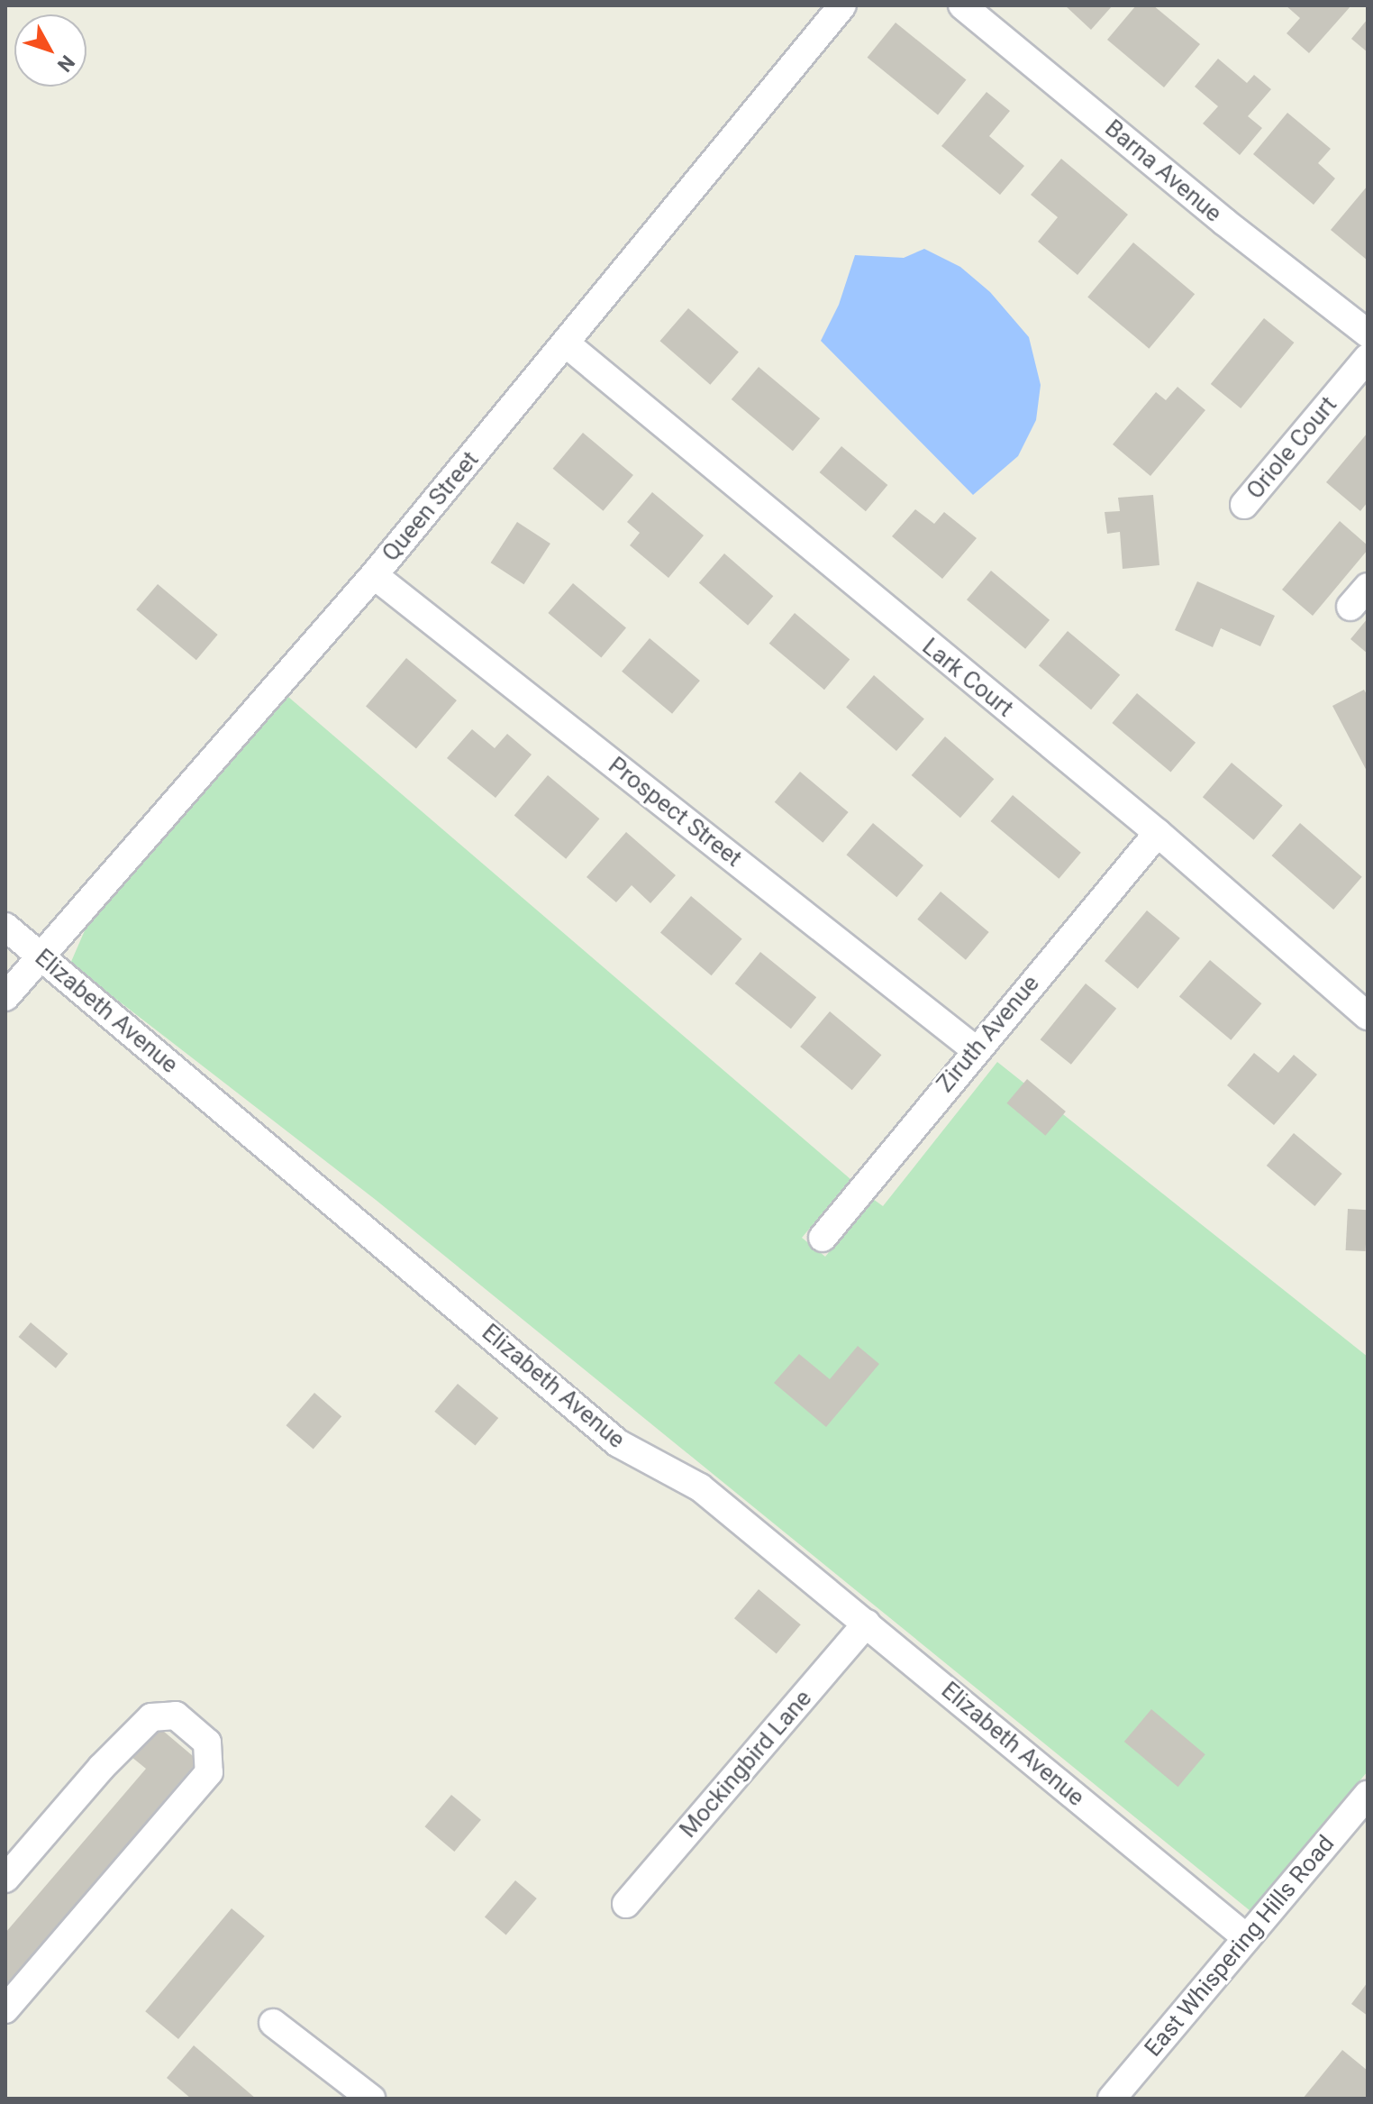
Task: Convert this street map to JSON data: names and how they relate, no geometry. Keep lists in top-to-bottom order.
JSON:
{
  "streets": {
    "street": [
      "Barna Avenue",
      "Oriole Court",
      "Queen Street",
      "Lark Court",
      "Prospect Street",
      "Elizabeth Avenue",
      "Ziruth Avenue",
      "Mockingbird Lane",
      "East Whispering Hills Road"
    ]
  },
  "crossings": [
    ["Queen Street", "Lark Court"],
    ["Queen Street", "Prospect Street"],
    ["Queen Street", "Elizabeth Avenue"],
    ["Lark Court", "Ziruth Avenue"],
    ["Prospect Street", "Ziruth Avenue"],
    ["Elizabeth Avenue", "Mockingbird Lane"],
    ["Elizabeth Avenue", "East Whispering Hills Road"]
  ],
  "north": "bottom right"
}
